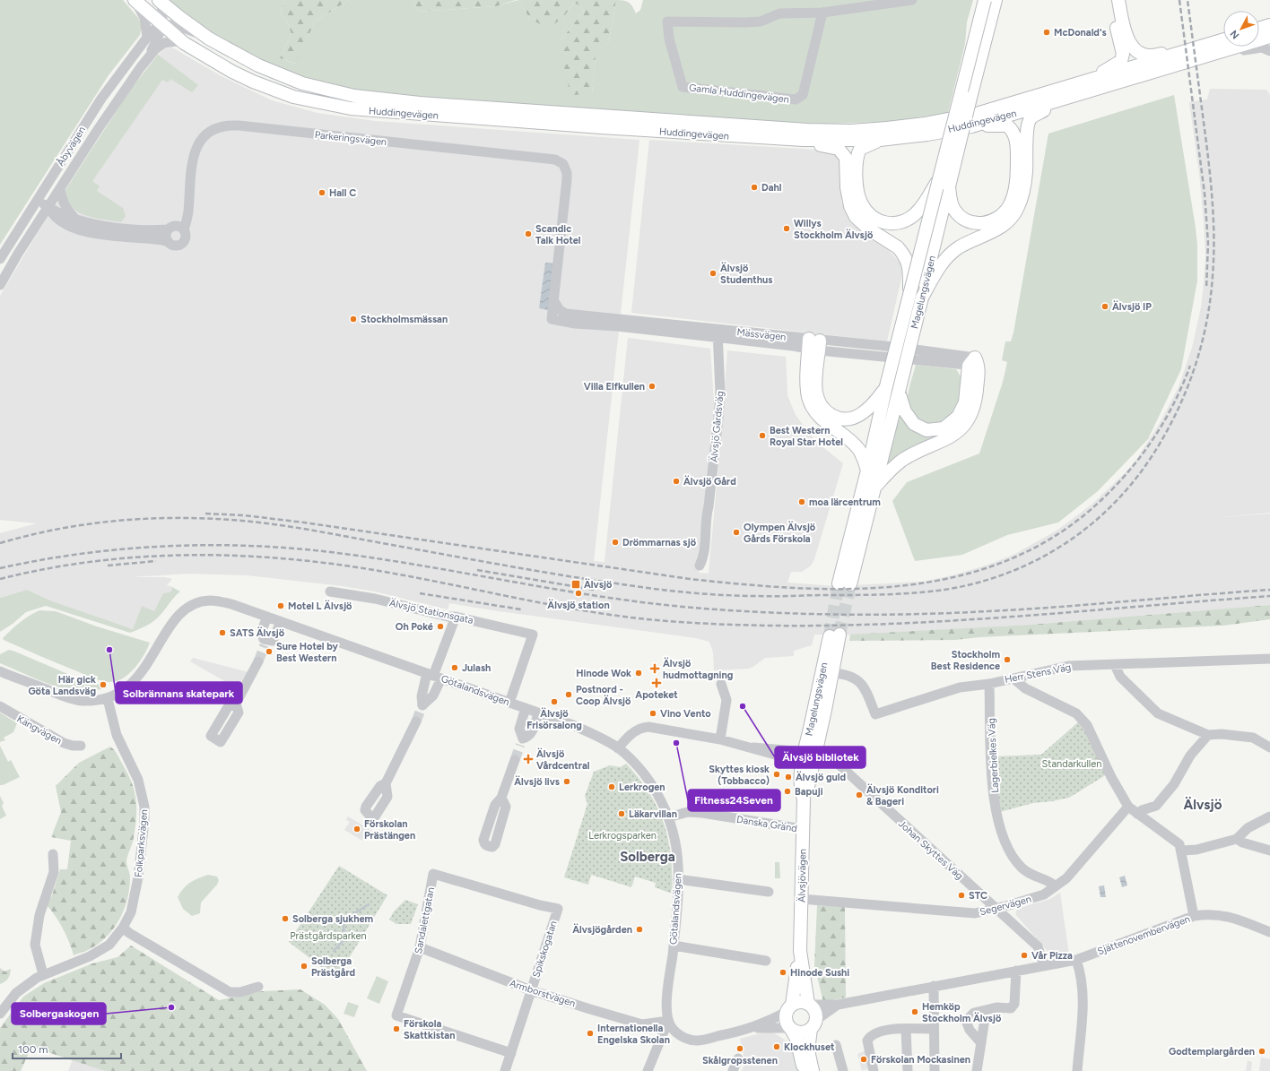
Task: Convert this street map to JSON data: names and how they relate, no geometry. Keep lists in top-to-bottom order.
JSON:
{
  "streets": {
    "main road": ["Huddingevägen", "Magelungsvägen", "Älvsjövägen"],
    "street": [
      "Gamla Huddingevägen",
      "Parkeringsvägen",
      "Åbyvägen",
      "Mässvägen",
      "Älvsjö Gårdsväg",
      "Älvsjö Stationsgata",
      "Herr Stens Väg",
      "Götalandsvägen",
      "Kängvägen",
      "Lagerbielkes Väg",
      "Danska Gränd",
      "Folkparksvägen",
      "Johan Skyttes Väg",
      "Segervägen",
      "Sandalettgatan",
      "Sjättenovembervägen",
      "Spikskogatan",
      "Armborstvägen"
    ]
  },
  "crossings": [
    ["Huddingevägen", "Åbyvägen"],
    ["Parkeringsvägen", "Åbyvägen"],
    ["Parkeringsvägen", "Mässvägen"],
    ["Magelungsvägen", "Herr Stens Väg"],
    ["Magelungsvägen", "Johan Skyttes Väg"],
    ["Magelungsvägen", "Älvsjövägen"],
    ["Mässvägen", "Älvsjö Gårdsväg"],
    ["Älvsjö Stationsgata", "Götalandsvägen"],
    ["Herr Stens Väg", "Lagerbielkes Väg"],
    ["Götalandsvägen", "Danska Gränd"],
    ["Götalandsvägen", "Folkparksvägen"],
    ["Götalandsvägen", "Johan Skyttes Väg"],
    ["Götalandsvägen", "Armborstvägen"],
    ["Lagerbielkes Väg", "Segervägen"],
    ["Danska Gränd", "Älvsjövägen"],
    ["Johan Skyttes Väg", "Älvsjövägen"],
    ["Johan Skyttes Väg", "Segervägen"],
    ["Johan Skyttes Väg", "Sjättenovembervägen"],
    ["Älvsjövägen", "Segervägen"],
    ["Älvsjövägen", "Sjättenovembervägen"],
    ["Sandalettgatan", "Spikskogatan"],
    ["Sandalettgatan", "Armborstvägen"],
    ["Spikskogatan", "Armborstvägen"]
  ],
  "districts": ["Älvsjö", "Solberga"],
  "parks": ["Standarkullen", "Lerkrogsparken", "Prästgårdsparken"],
  "places": {
    "other": [
      "McDonald's",
      "Dahl",
      "Hall C",
      "Willys Stockholm Älvsjö",
      "Scandic Talk Hotel",
      "Älvsjö Studenthus",
      "Älvsjö IP",
      "Stockholmsmässan",
      "Villa Elfkullen",
      "Best Western Royal Star Hotel",
      "Älvsjö Gård",
      "moa lärcentrum",
      "Olympen Älvsjö Gårds Förskola",
      "Drömmarnas sjö",
      "Älvsjö station",
      "Motel L Älvsjö",
      "Oh Poké",
      "SATS Älvsjö",
      "Solbrännans skatepark",
      "Sure Hotel by Best Western",
      "Stockholm Best Residence",
      "Julash",
      "Hinode Wok",
      "Här gick Göta Landsväg",
      "Postnord - Coop Älvsjö",
      "Älvsjö Frisörsalong",
      "Älvsjö bibliotek",
      "Vino Vento",
      "Fitness24Seven",
      "Skyttes kiosk (Tobbacco)",
      "Älvsjö guld",
      "Älvsjö livs",
      "Lerkrogen",
      "Bapuji",
      "Älvsjö Konditori & Bageri",
      "Läkarvillan",
      "Förskolan Prästängen",
      "STC",
      "Solberga sjukhem",
      "Älvsjögården",
      "Vår Pizza",
      "Solberga Prästgård",
      "Hinode Sushi",
      "Solbergaskogen",
      "Hemköp Stockholm Älvsjö",
      "Förskola Skattkistan",
      "Internationella Engelska Skolan",
      "Klockhuset",
      "Skålgropsstenen",
      "Godtemplargården",
      "Förskolan Mockasinen"
    ],
    "transit": ["Älvsjö"],
    "health": ["Älvsjö hudmottagning", "Apoteket", "Älvsjö Vårdcentral"]
  },
  "scale_bar": "100 m",
  "north": "bottom left"
}
